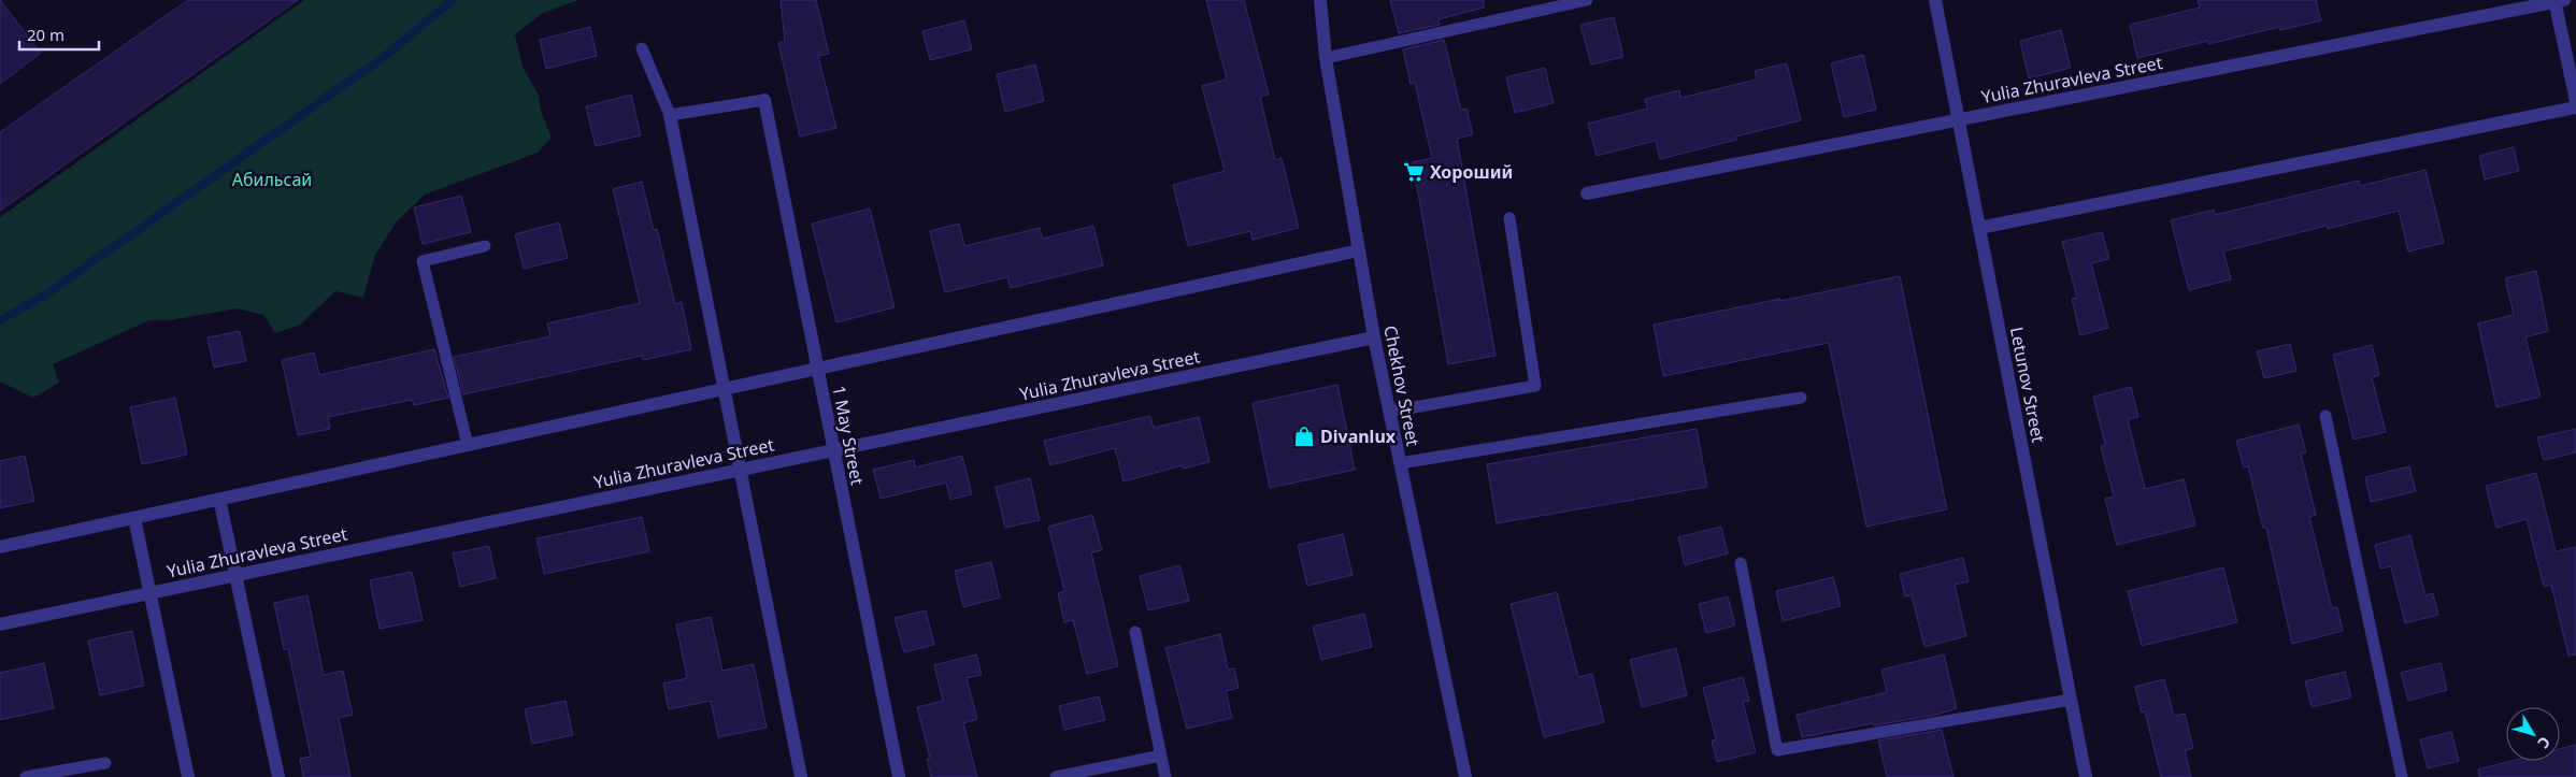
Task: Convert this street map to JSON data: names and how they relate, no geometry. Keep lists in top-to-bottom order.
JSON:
{
  "streets": {
    "street": [
      "Yulia Zhuravleva Street",
      "Letunov Street",
      "Chekhov Street",
      "1 May Street"
    ]
  },
  "crossings": [
    ["Yulia Zhuravleva Street", "Letunov Street"],
    ["Yulia Zhuravleva Street", "Chekhov Street"],
    ["Yulia Zhuravleva Street", "1 May Street"]
  ],
  "parks": ["Абильсай"],
  "places": {
    "supermarket": ["Хороший"],
    "shop": ["Divanlux"]
  },
  "scale_bar": "20 m",
  "north": "bottom right"
}
